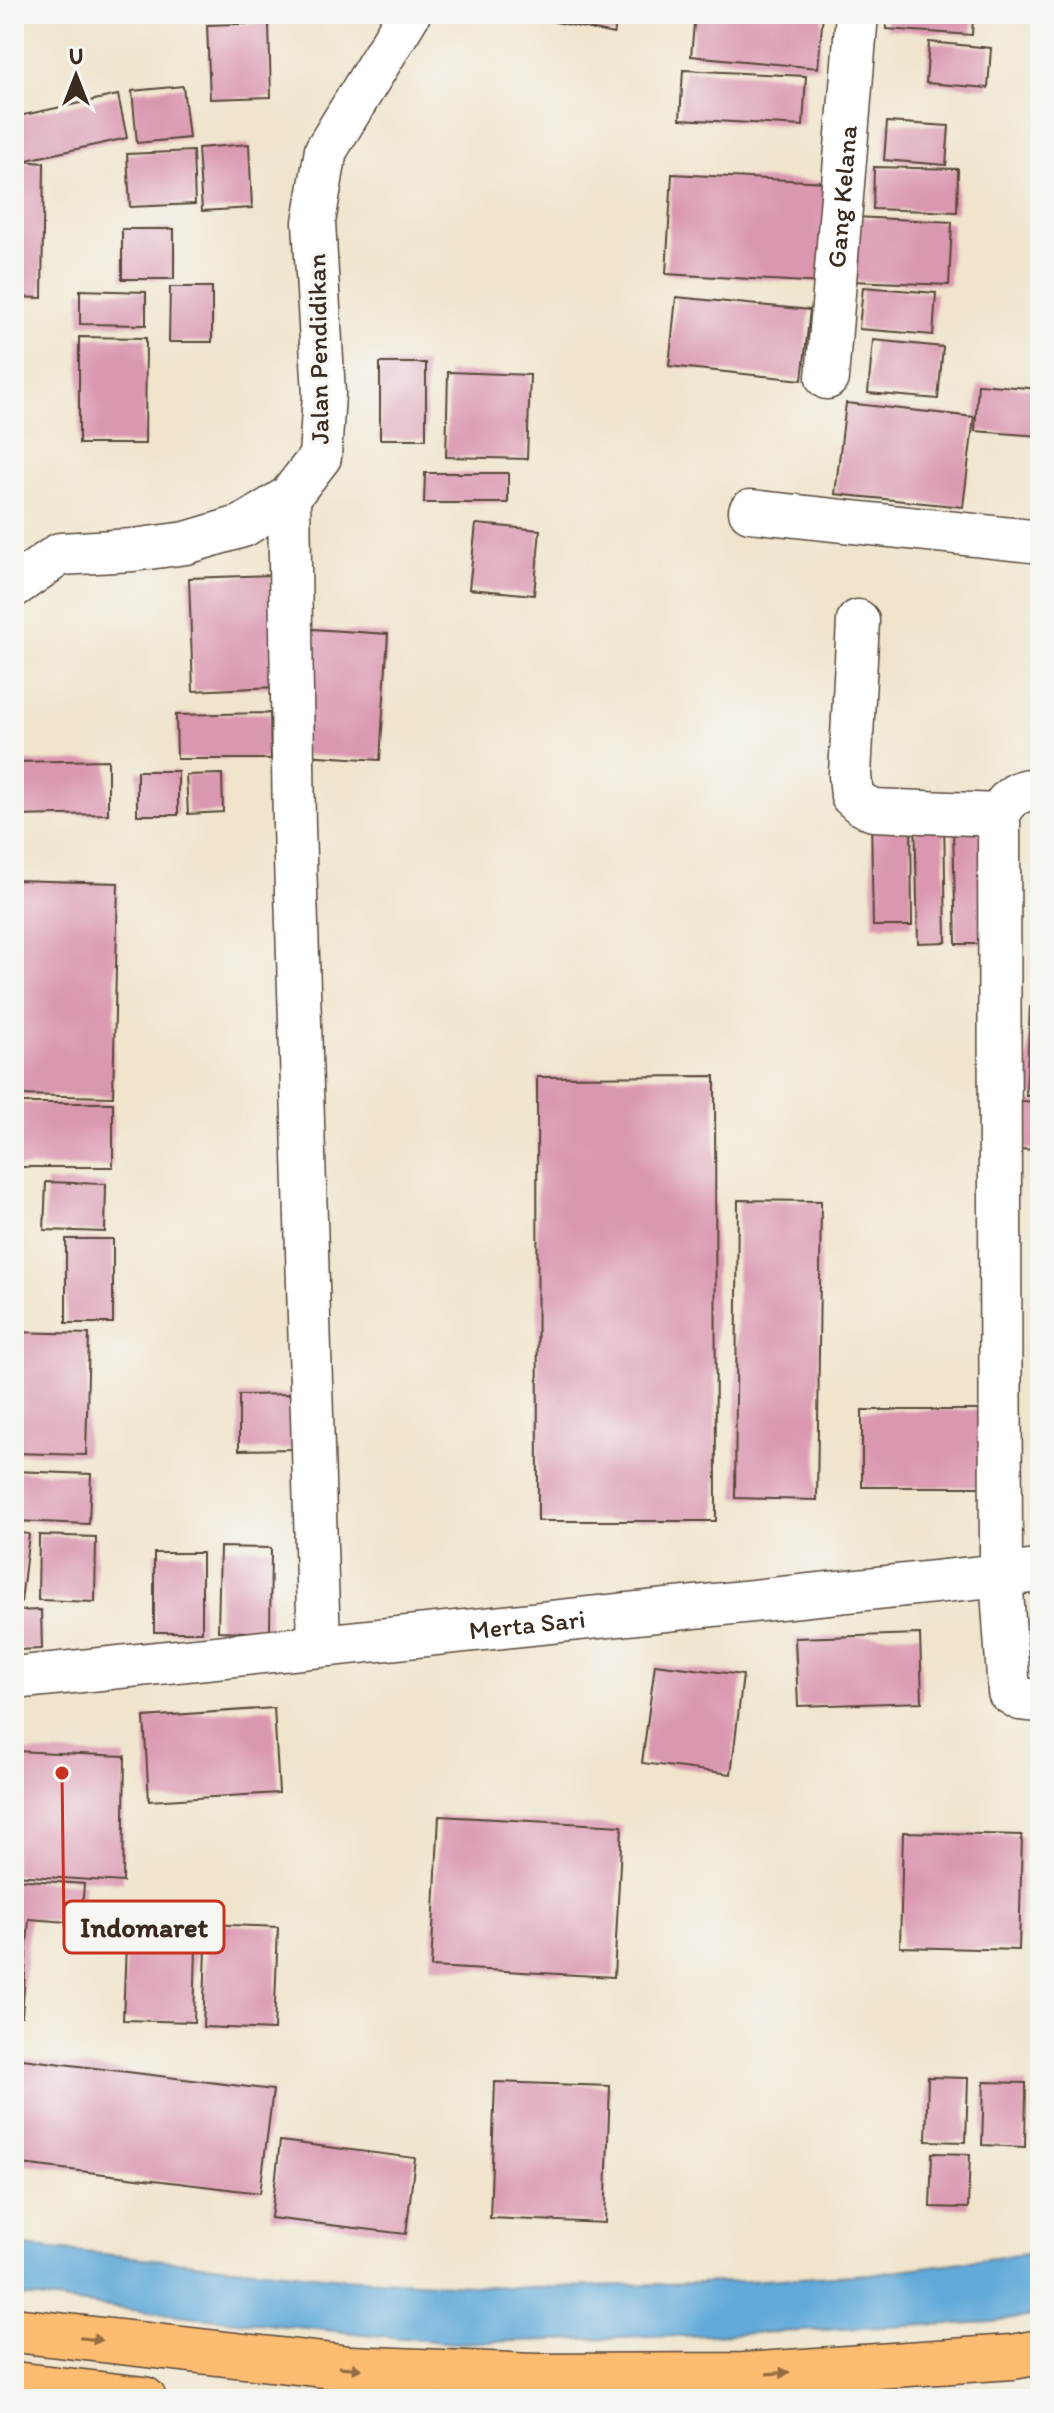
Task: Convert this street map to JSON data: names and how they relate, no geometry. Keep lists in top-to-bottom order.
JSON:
{
  "streets": {
    "street": ["Gang Kelana", "Jalan Pendidikan", "Merta Sari"]
  },
  "places": ["Indomaret"],
  "north": "top"
}
